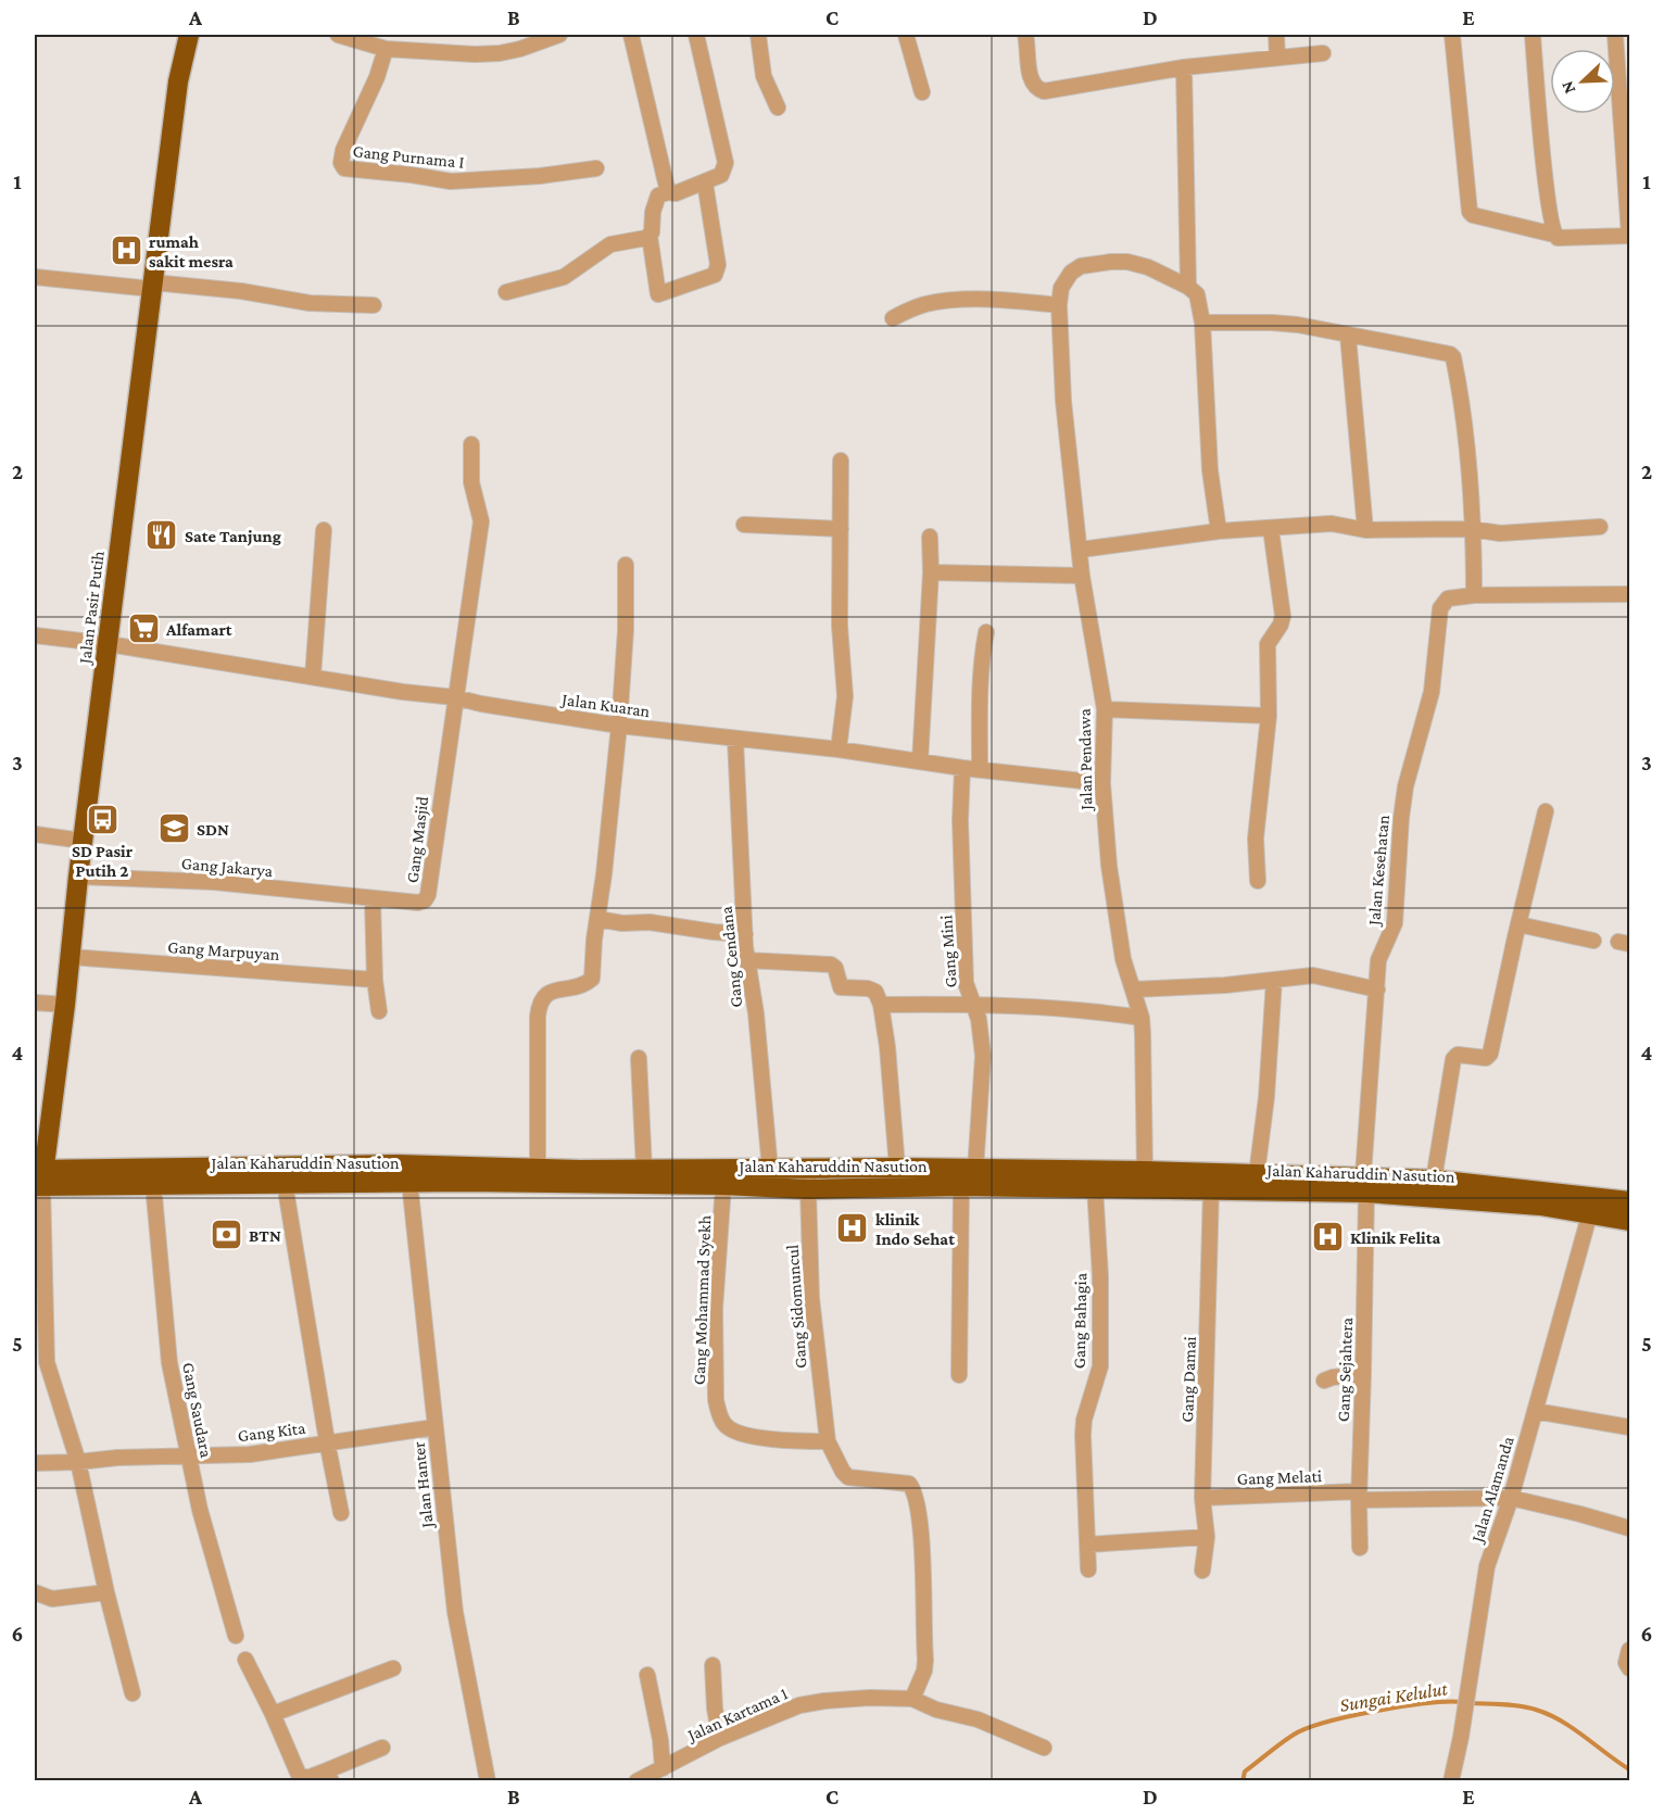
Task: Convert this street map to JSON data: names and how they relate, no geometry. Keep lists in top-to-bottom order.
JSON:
{
  "streets": {
    "highway": ["Jalan Pasir Putih", "Jalan Kaharuddin Nasution"],
    "street": [
      "Gang Purnama I",
      "Jalan Kuaran",
      "Jalan Pendawa",
      "Gang Masjid",
      "Gang Jakarya",
      "Jalan Kesehatan",
      "Gang Marpuyan",
      "Gang Mini",
      "Gang Cendana",
      "Gang Mohammad Syekh",
      "Gang Sidomuncul",
      "Gang Bahagia",
      "Gang Sejahtera",
      "Gang Damai",
      "Gang Saudara",
      "Gang Kita",
      "Gang Melati",
      "Jalan Hanter",
      "Jalan Alamanda",
      "Jalan Kartama 1"
    ]
  },
  "crossings": [
    ["Jalan Pasir Putih", "Jalan Kuaran"],
    ["Jalan Pasir Putih", "Gang Jakarya"],
    ["Jalan Pasir Putih", "Gang Marpuyan"],
    ["Jalan Pasir Putih", "Jalan Kaharuddin Nasution"],
    ["Jalan Kuaran", "Jalan Pendawa"],
    ["Jalan Kuaran", "Gang Masjid"],
    ["Jalan Kuaran", "Gang Mini"],
    ["Jalan Kuaran", "Gang Cendana"],
    ["Jalan Pendawa", "Jalan Kaharuddin Nasution"],
    ["Gang Masjid", "Gang Jakarya"],
    ["Jalan Kesehatan", "Jalan Kaharuddin Nasution"],
    ["Jalan Kesehatan", "Gang Sejahtera"],
    ["Gang Mini", "Jalan Kaharuddin Nasution"],
    ["Gang Cendana", "Jalan Kaharuddin Nasution"],
    ["Jalan Kaharuddin Nasution", "Gang Mohammad Syekh"],
    ["Jalan Kaharuddin Nasution", "Gang Sidomuncul"],
    ["Jalan Kaharuddin Nasution", "Gang Bahagia"],
    ["Jalan Kaharuddin Nasution", "Gang Sejahtera"],
    ["Jalan Kaharuddin Nasution", "Gang Damai"],
    ["Jalan Kaharuddin Nasution", "Gang Saudara"],
    ["Jalan Kaharuddin Nasution", "Jalan Hanter"],
    ["Jalan Kaharuddin Nasution", "Jalan Alamanda"],
    ["Gang Mohammad Syekh", "Gang Sidomuncul"],
    ["Gang Sejahtera", "Gang Melati"],
    ["Gang Damai", "Gang Melati"],
    ["Gang Saudara", "Gang Kita"],
    ["Gang Kita", "Jalan Hanter"],
    ["Gang Melati", "Jalan Alamanda"]
  ],
  "water": ["Sungai Kelulut"],
  "places": {
    "hospital": ["rumah sakit mesra", "klinik Indo Sehat", "Klinik Felita"],
    "restaurant": ["Sate Tanjung"],
    "supermarket": ["Alfamart"],
    "bus stop": ["SD Pasir Putih 2"],
    "school or university": ["SDN"],
    "bank": ["BTN"]
  },
  "north": "bottom left",
  "grid": {
    "columns": [
      "A",
      "B",
      "C",
      "D",
      "E"
    ],
    "rows": [
      "1",
      "2",
      "3",
      "4",
      "5",
      "6"
    ]
  }
}
